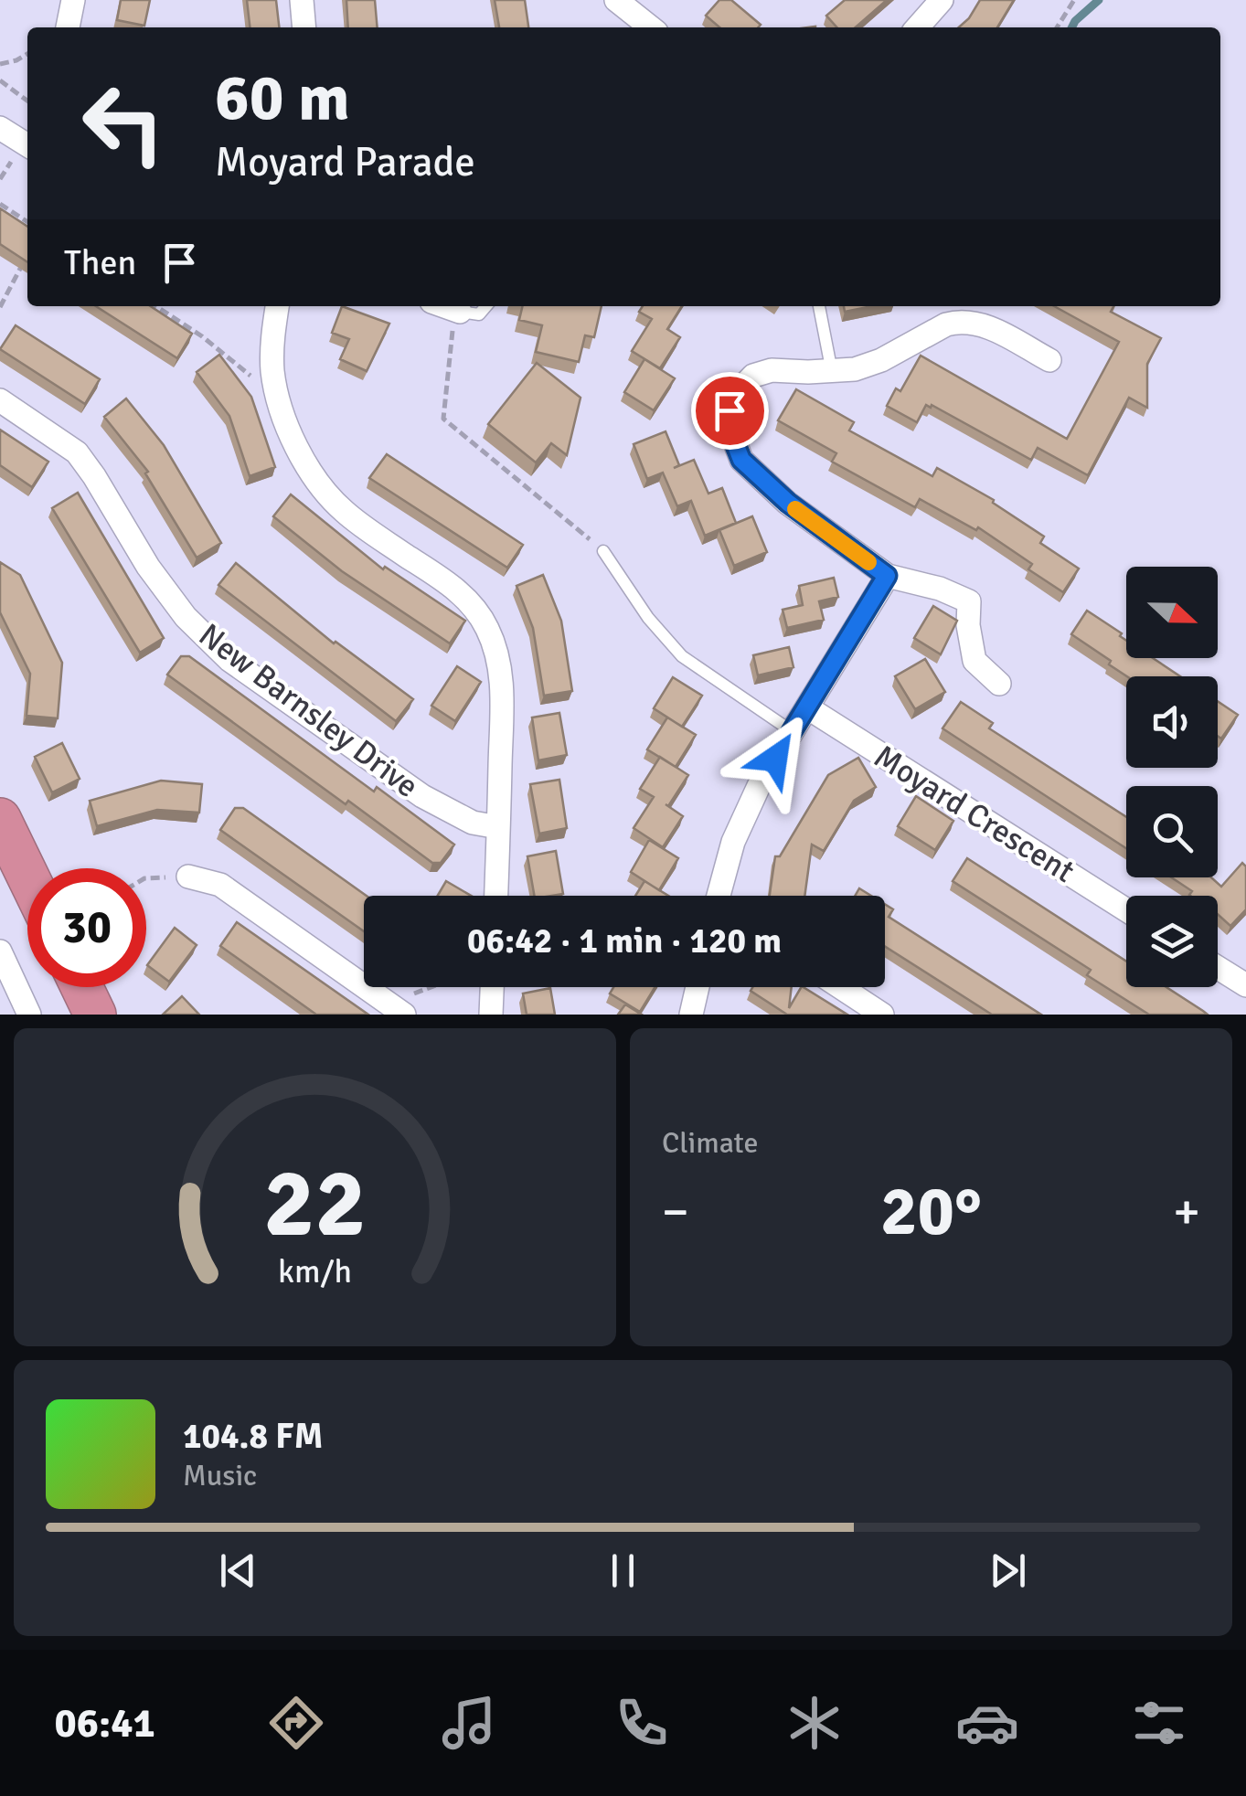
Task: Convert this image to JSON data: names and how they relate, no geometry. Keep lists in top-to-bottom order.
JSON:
{
  "streets": {
    "street": ["New Barnsley Drive", "Moyard Crescent"]
  },
  "north": "right",
  "page": {
    "turn": ["60 m", "Moyard Parade"],
    "then": "Then",
    "limit": "30",
    "trip": "06:42 · 1 min · 120 m",
    "tile": "Climate",
    "heat": ["−", "20°", "+"],
    "song": ["104.8 FM", "Music"],
    "tabs": "06:41",
    "gauge": ["22", "km/h"]
  }
}
